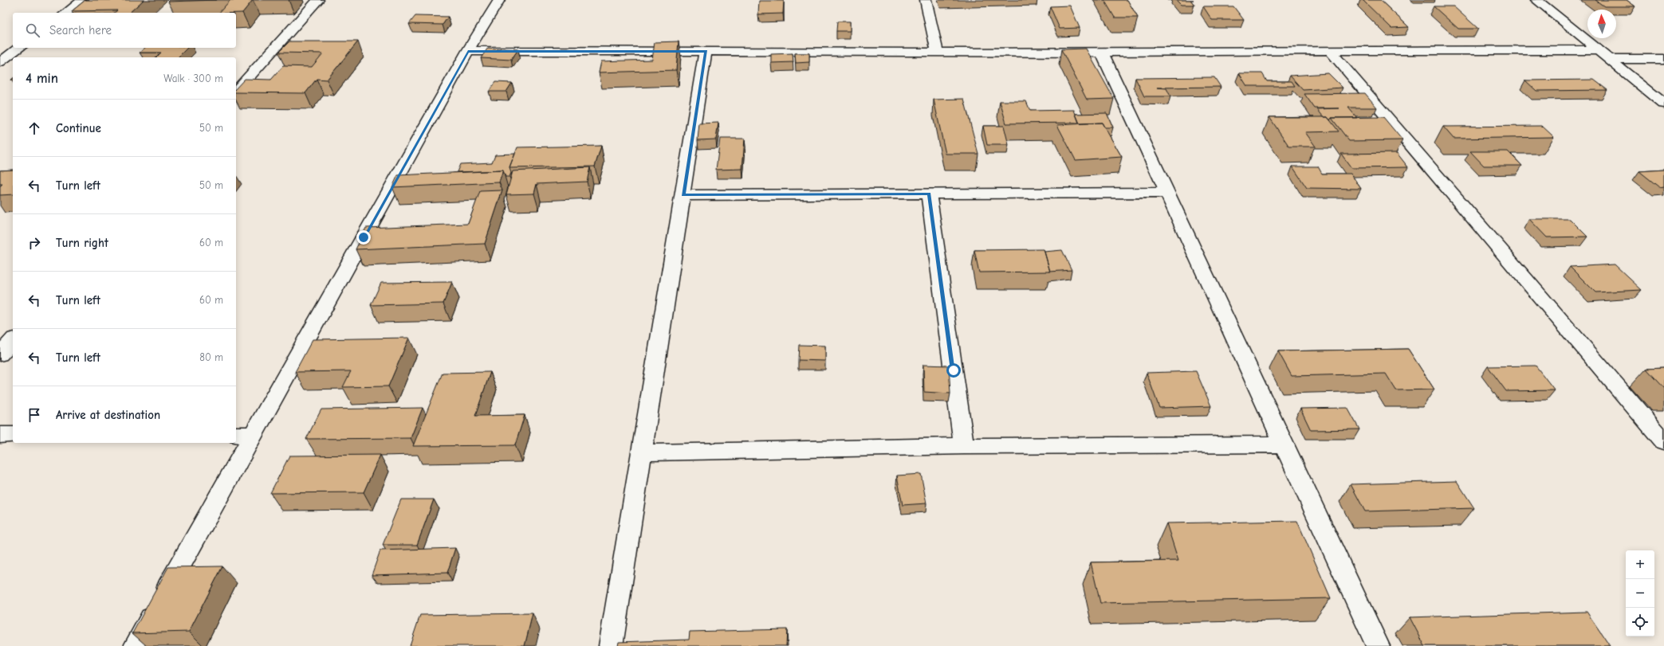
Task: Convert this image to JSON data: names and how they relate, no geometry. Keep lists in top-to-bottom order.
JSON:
{
  "north": "top",
  "page": {
    "search": "Search here",
    "heading": ["4 min", "Walk · 300 m"],
    "list": [
      ["Continue", "50 m"],
      ["Turn left", "50 m"],
      ["Turn right", "60 m"],
      ["Turn left", "60 m"],
      ["Turn left", "80 m"],
      "Arrive at destination"
    ],
    "map_buttons": ["+", "−"]
  }
}
